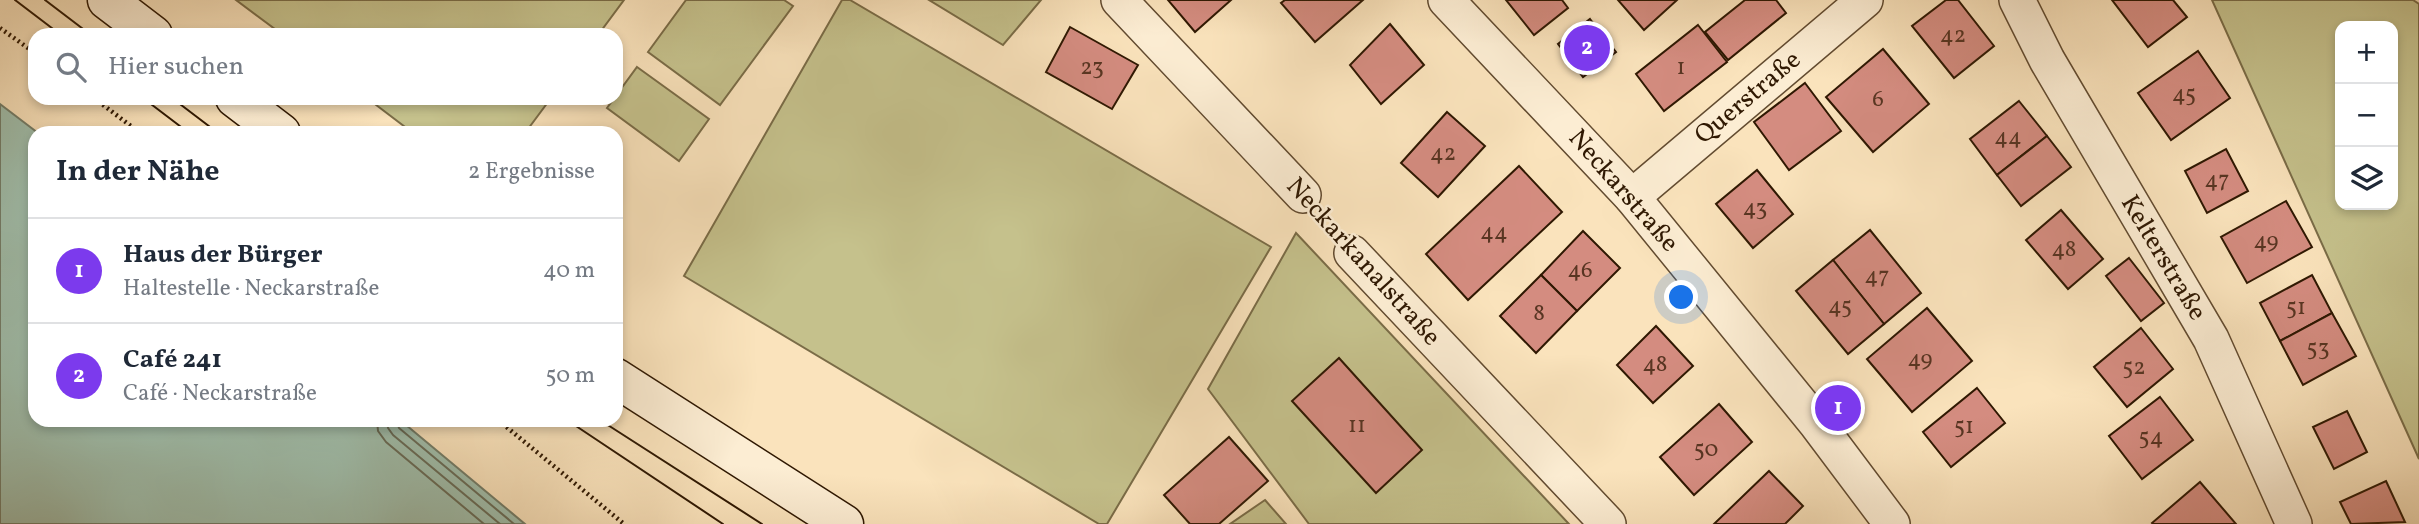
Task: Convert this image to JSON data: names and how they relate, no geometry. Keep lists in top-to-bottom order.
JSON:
{
  "streets": {
    "street": [
      "Querstraße",
      "Neckarstraße",
      "Kelterstraße",
      "Neckarkanalstraße"
    ]
  },
  "crossings": [
    ["Querstraße", "Neckarstraße"]
  ],
  "house_numbers": [
    "42",
    "23",
    "1",
    "45",
    "6",
    "44",
    "42",
    "47",
    "43",
    "44",
    "49",
    "48",
    "46",
    "47",
    "45",
    "51",
    "8",
    "53",
    "49",
    "48",
    "52",
    "11",
    "51",
    "54",
    "50"
  ],
  "page": {
    "map_buttons": ["+", "−"],
    "pins": ["2", "1"],
    "search": "Hier suchen",
    "heading": ["In der Nähe", "2 Ergebnisse"],
    "list": [
      {
        "mark": "1",
        "name": "Haus der Bürger",
        "note": "Haltestelle · Neckarstraße",
        "value": "40 m"
      },
      {
        "mark": "2",
        "name": "Café 241",
        "note": "Café · Neckarstraße",
        "value": "50 m"
      }
    ]
  }
}
